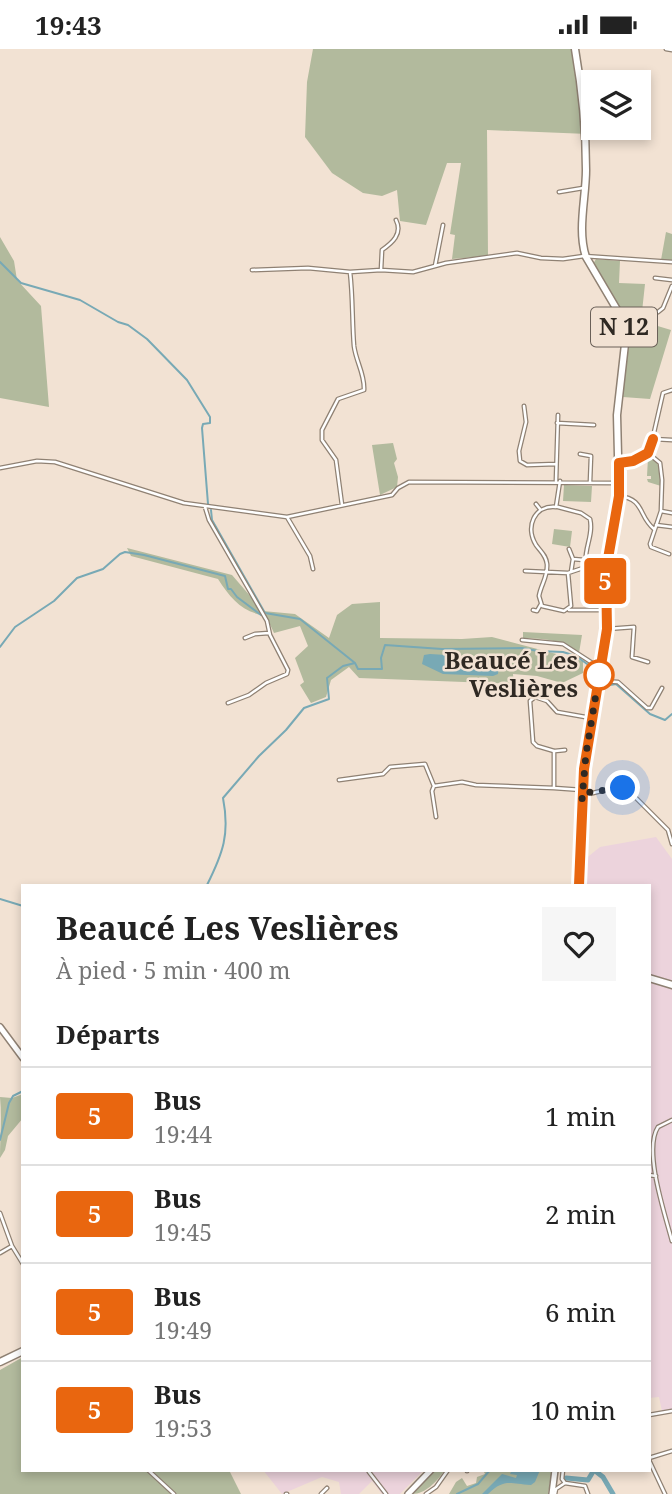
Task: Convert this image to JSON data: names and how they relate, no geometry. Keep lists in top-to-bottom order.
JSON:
{
  "streets": {
    "main road": ["N 12"]
  },
  "places": ["Beaucé Les Veslières"],
  "lines": ["bus line 5"],
  "page": {
    "status": "19:43",
    "on_map": "5",
    "heading": [
      ["Beaucé Les Veslières", "À pied · 5 min · 400 m"],
      "Départs"
    ],
    "list": [
      {
        "mark": "5",
        "name": "Bus",
        "note": "19:44",
        "value": "1 min"
      },
      {
        "mark": "5",
        "name": "Bus",
        "note": "19:45",
        "value": "2 min"
      },
      {
        "mark": "5",
        "name": "Bus",
        "note": "19:49",
        "value": "6 min"
      },
      {
        "mark": "5",
        "name": "Bus",
        "note": "19:53",
        "value": "10 min"
      }
    ]
  }
}
